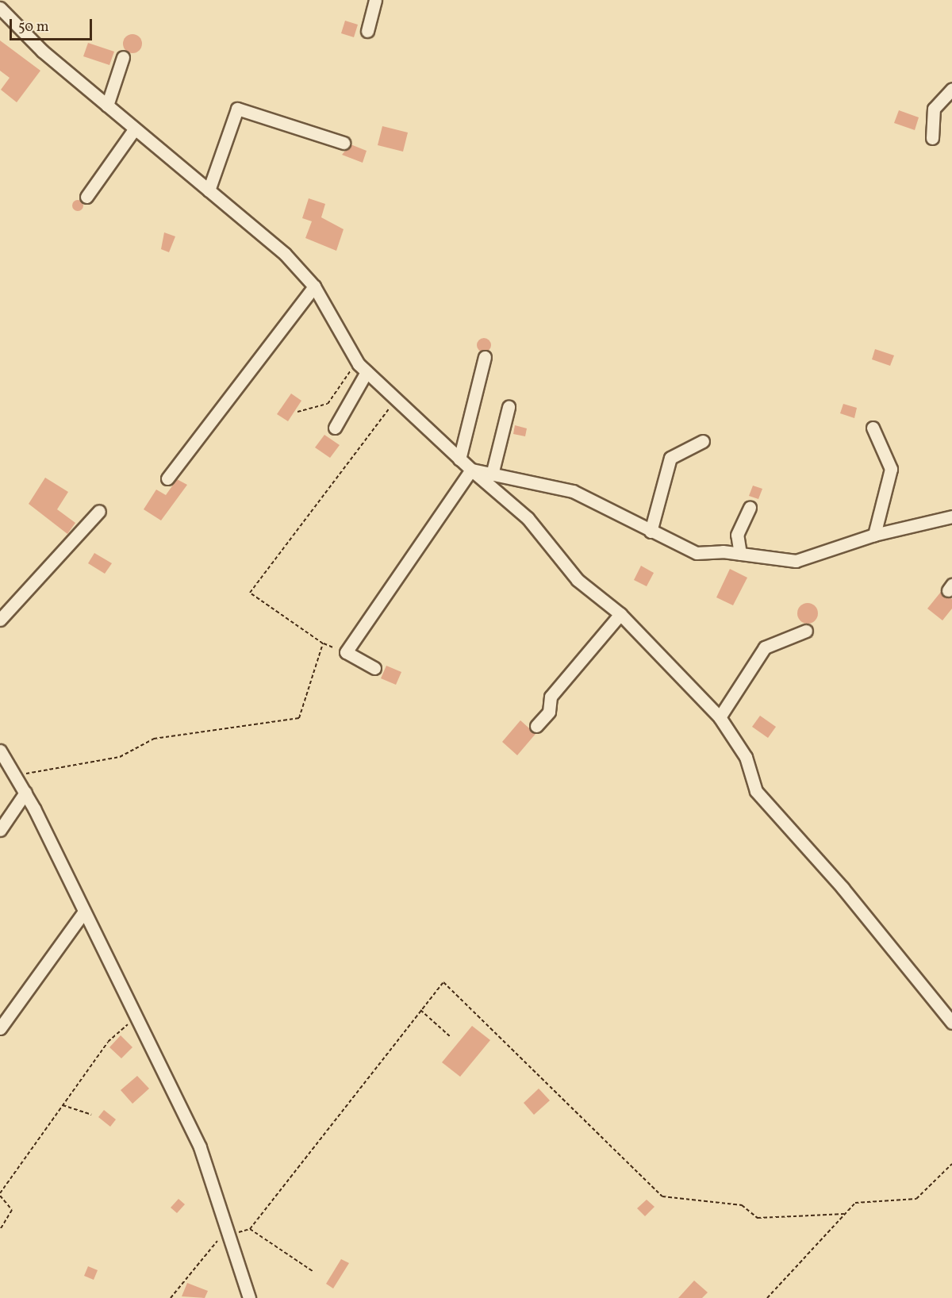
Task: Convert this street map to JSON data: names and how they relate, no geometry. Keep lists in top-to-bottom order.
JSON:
{
  "scale_bar": "50 m"
}
